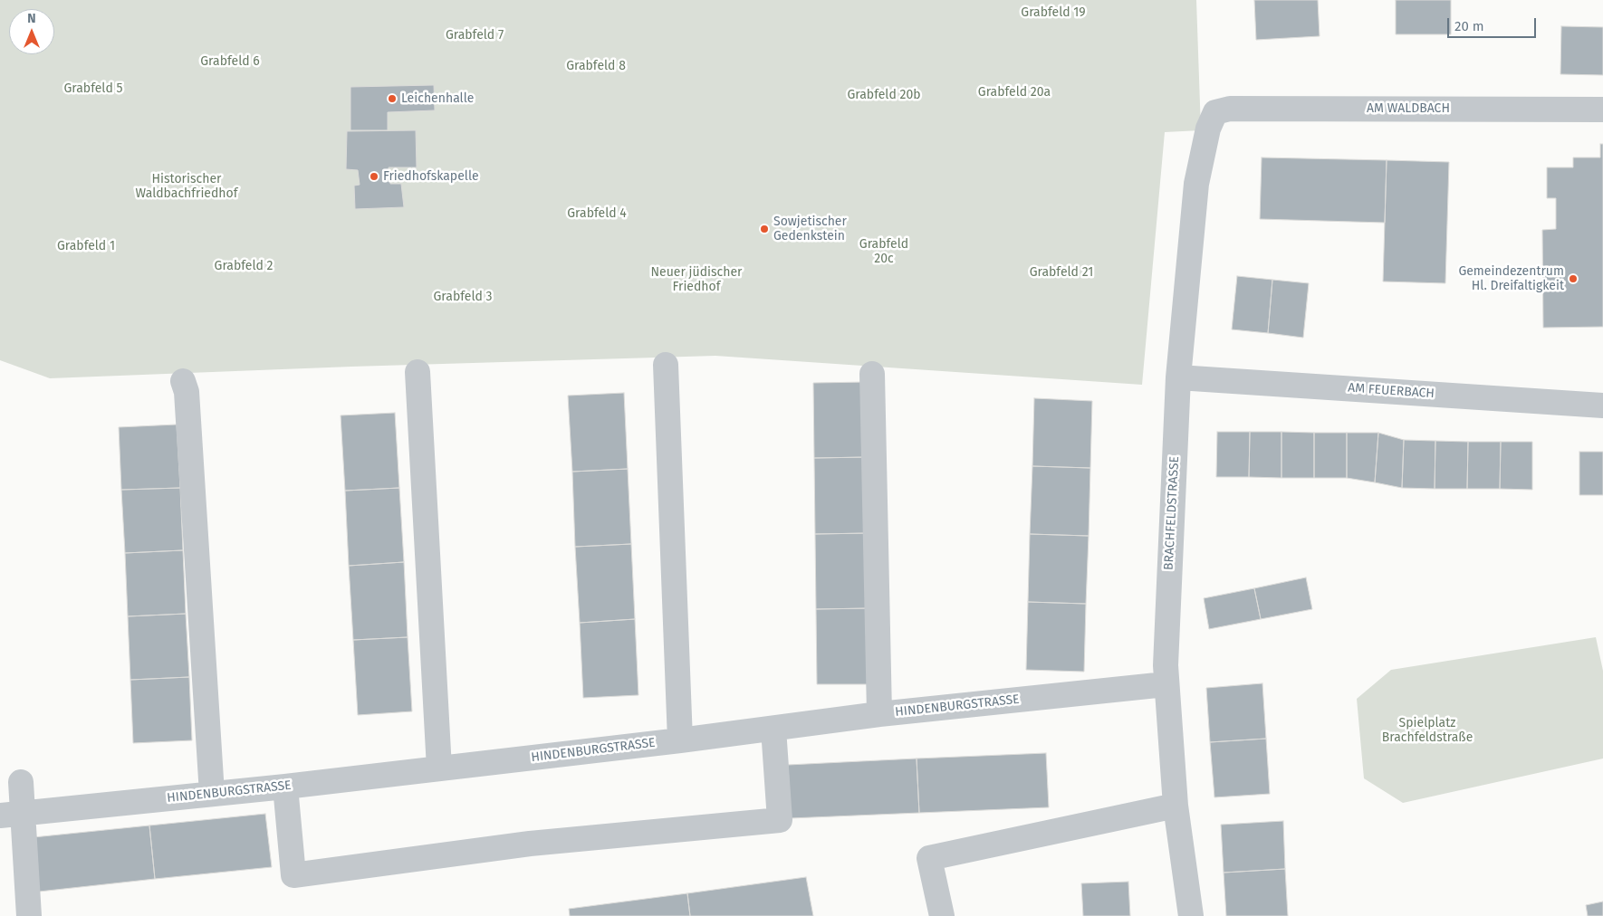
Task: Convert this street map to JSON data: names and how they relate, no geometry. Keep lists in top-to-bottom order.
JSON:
{
  "streets": {
    "street": [
      "AM WALDBACH",
      "AM FEUERBACH",
      "BRACHFELDSTRASSE",
      "HINDENBURGSTRASSE"
    ]
  },
  "crossings": [
    ["AM WALDBACH", "BRACHFELDSTRASSE"],
    ["AM FEUERBACH", "BRACHFELDSTRASSE"],
    ["BRACHFELDSTRASSE", "HINDENBURGSTRASSE"]
  ],
  "parks": [
    "Grabfeld 19",
    "Grabfeld 7",
    "Grabfeld 6",
    "Grabfeld 8",
    "Grabfeld 5",
    "Grabfeld 20a",
    "Grabfeld 20b",
    "Historischer Waldbachfriedhof",
    "Grabfeld 4",
    "Grabfeld 20c",
    "Grabfeld 1",
    "Grabfeld 2",
    "Neuer jüdischer Friedhof",
    "Grabfeld 21",
    "Grabfeld 3",
    "Spielplatz Brachfeldstraße"
  ],
  "places": [
    "Leichenhalle",
    "Friedhofskapelle",
    "Sowjetischer Gedenkstein",
    "Gemeindezentrum Hl. Dreifaltigkeit"
  ],
  "scale_bar": "20 m",
  "north": "top"
}
